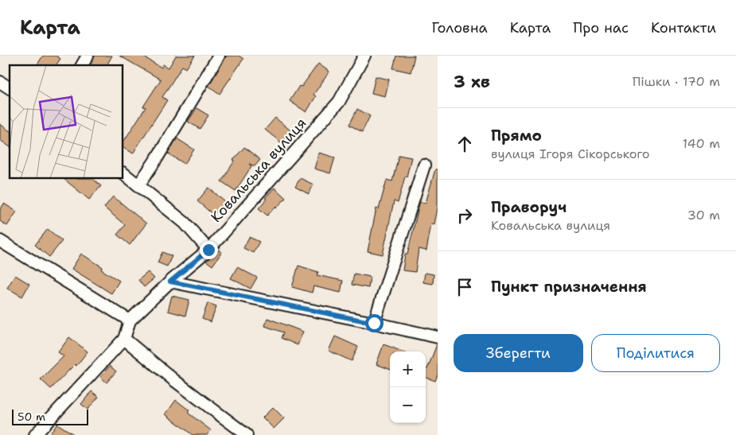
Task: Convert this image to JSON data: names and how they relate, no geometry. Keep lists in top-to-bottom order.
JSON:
{
  "streets": {
    "street": ["Ковальська вулиця"]
  },
  "scale_bar": "50 m",
  "page": {
    "header": "Карта",
    "nav": [
      "Головна",
      "Карта",
      "Про нас",
      "Контакти"
    ],
    "heading": ["3 хв", "Пішки · 170 m"],
    "list": [
      ["Прямо", "вулиця Ігоря Сікорського", "140 m"],
      ["Праворуч", "Ковальська вулиця", "30 m"],
      "Пункт призначення"
    ],
    "buttons": ["Зберегти", "Поділитися"],
    "map_buttons": ["+", "−"],
    "scale": "50 m"
  }
}
